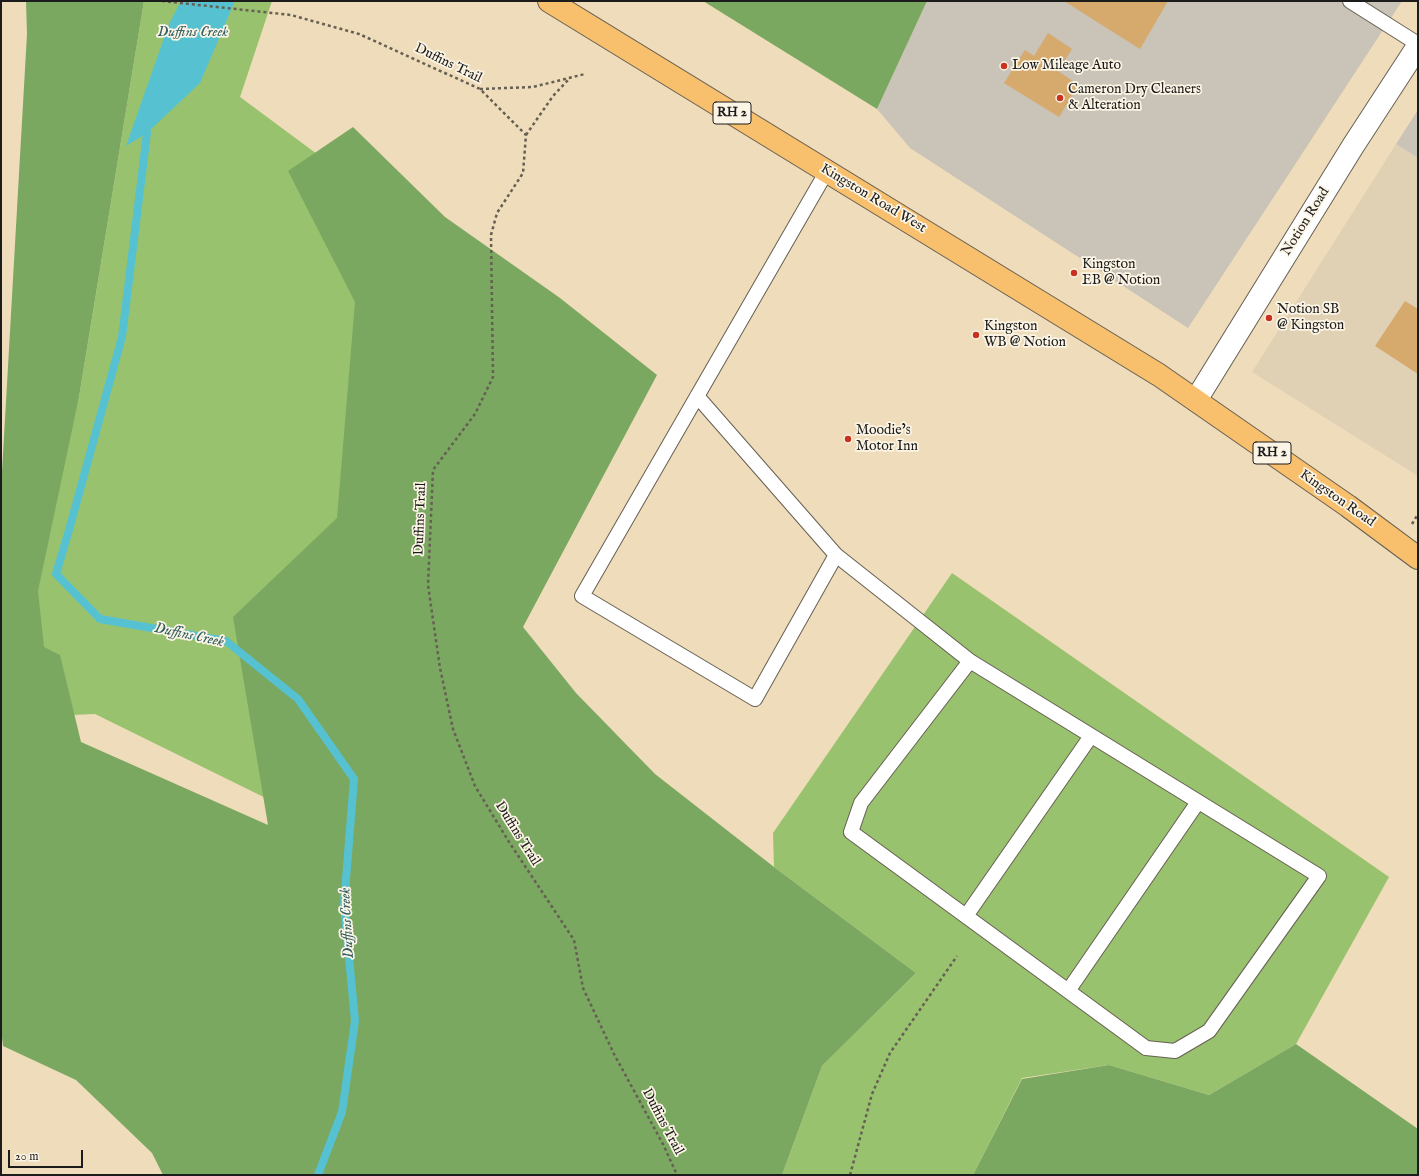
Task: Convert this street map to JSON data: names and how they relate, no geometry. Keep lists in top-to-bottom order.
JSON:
{
  "streets": {
    "main road": ["RH 2", "Kingston Road West", "Kingston Road"],
    "street": ["Notion Road"],
    "path": ["Duffins Trail"]
  },
  "crossings": [
    ["Kingston Road West", "Notion Road"],
    ["Kingston Road West", "Kingston Road"],
    ["Notion Road", "Kingston Road"]
  ],
  "water": ["Duffins Creek"],
  "places": [
    "Low Mileage Auto",
    "Cameron Dry Cleaners & Alteration",
    "Kingston EB @ Notion",
    "Notion SB @ Kingston",
    "Kingston WB @ Notion",
    "Moodie’s Motor Inn"
  ],
  "scale_bar": "20 m"
}
